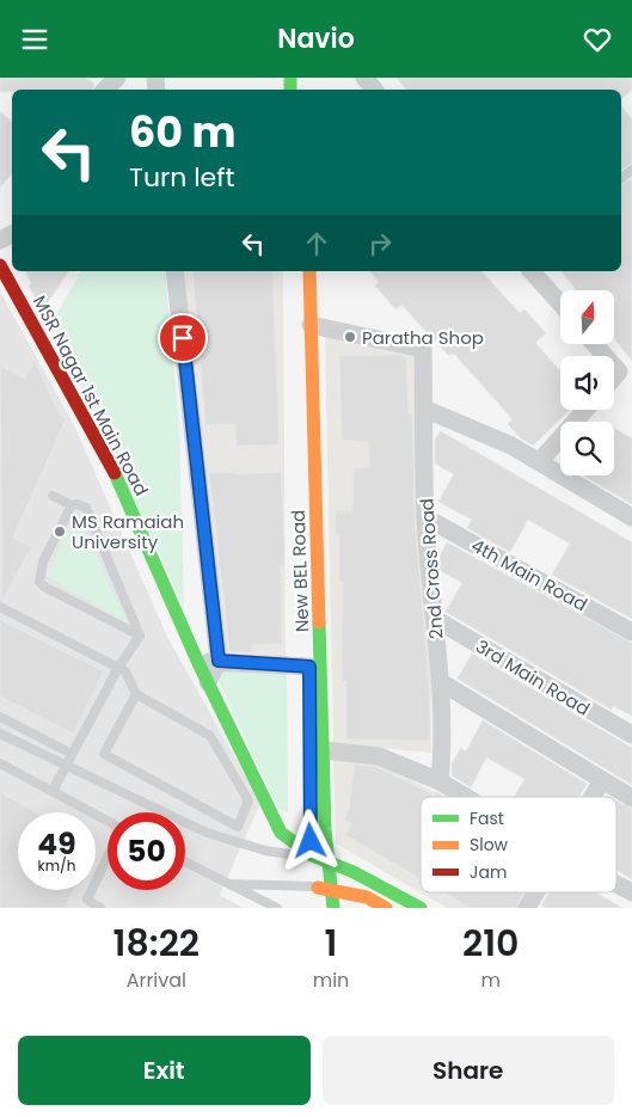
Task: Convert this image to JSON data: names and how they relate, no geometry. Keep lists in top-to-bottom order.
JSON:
{
  "streets": {
    "main road": ["MSR Nagar 1st Main Road", "New BEL Road"],
    "street": ["2nd Cross Road", "4th Main Road", "3rd Main Road"]
  },
  "crossings": [
    ["2nd Cross Road", "New BEL Road"],
    ["2nd Cross Road", "4th Main Road"],
    ["2nd Cross Road", "3rd Main Road"]
  ],
  "places": ["Paratha Shop", "MS Ramaiah University"],
  "legend": ["Fast", "Slow", "Jam"],
  "north": "top",
  "page": {
    "header": "Navio",
    "turn": ["60 m", "Turn left"],
    "speed": "49 km/h",
    "limit": "50",
    "eta": [
      "18:22",
      "Arrival",
      "1",
      "min",
      "210",
      "m"
    ],
    "buttons": ["Exit", "Share"]
  }
}
